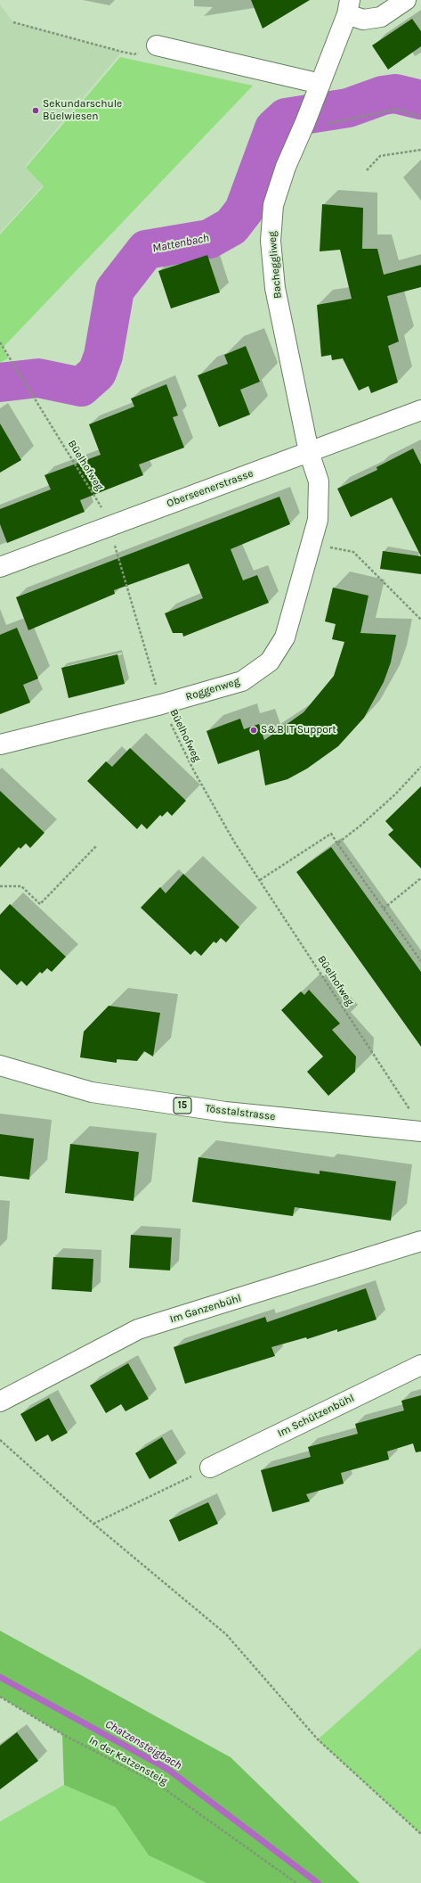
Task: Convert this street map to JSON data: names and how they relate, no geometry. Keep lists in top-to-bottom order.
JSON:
{
  "streets": {
    "street": [
      "Bacheggliweg",
      "Oberseenerstrasse",
      "Roggenweg",
      "15",
      "Tösstalstrasse",
      "Im Ganzenbühl",
      "Im Schützenbühl"
    ],
    "path": ["Büelhofweg", "In der Katzensteig"]
  },
  "crossings": [
    ["Bacheggliweg", "Oberseenerstrasse"],
    ["Bacheggliweg", "Roggenweg"],
    ["Büelhofweg", "Oberseenerstrasse"],
    ["Büelhofweg", "Roggenweg"],
    ["Oberseenerstrasse", "Roggenweg"]
  ],
  "water": ["Mattenbach", "Chatzensteigbach"],
  "places": ["Sekundarschule Büelwiesen", "S&B IT Support"]
}
